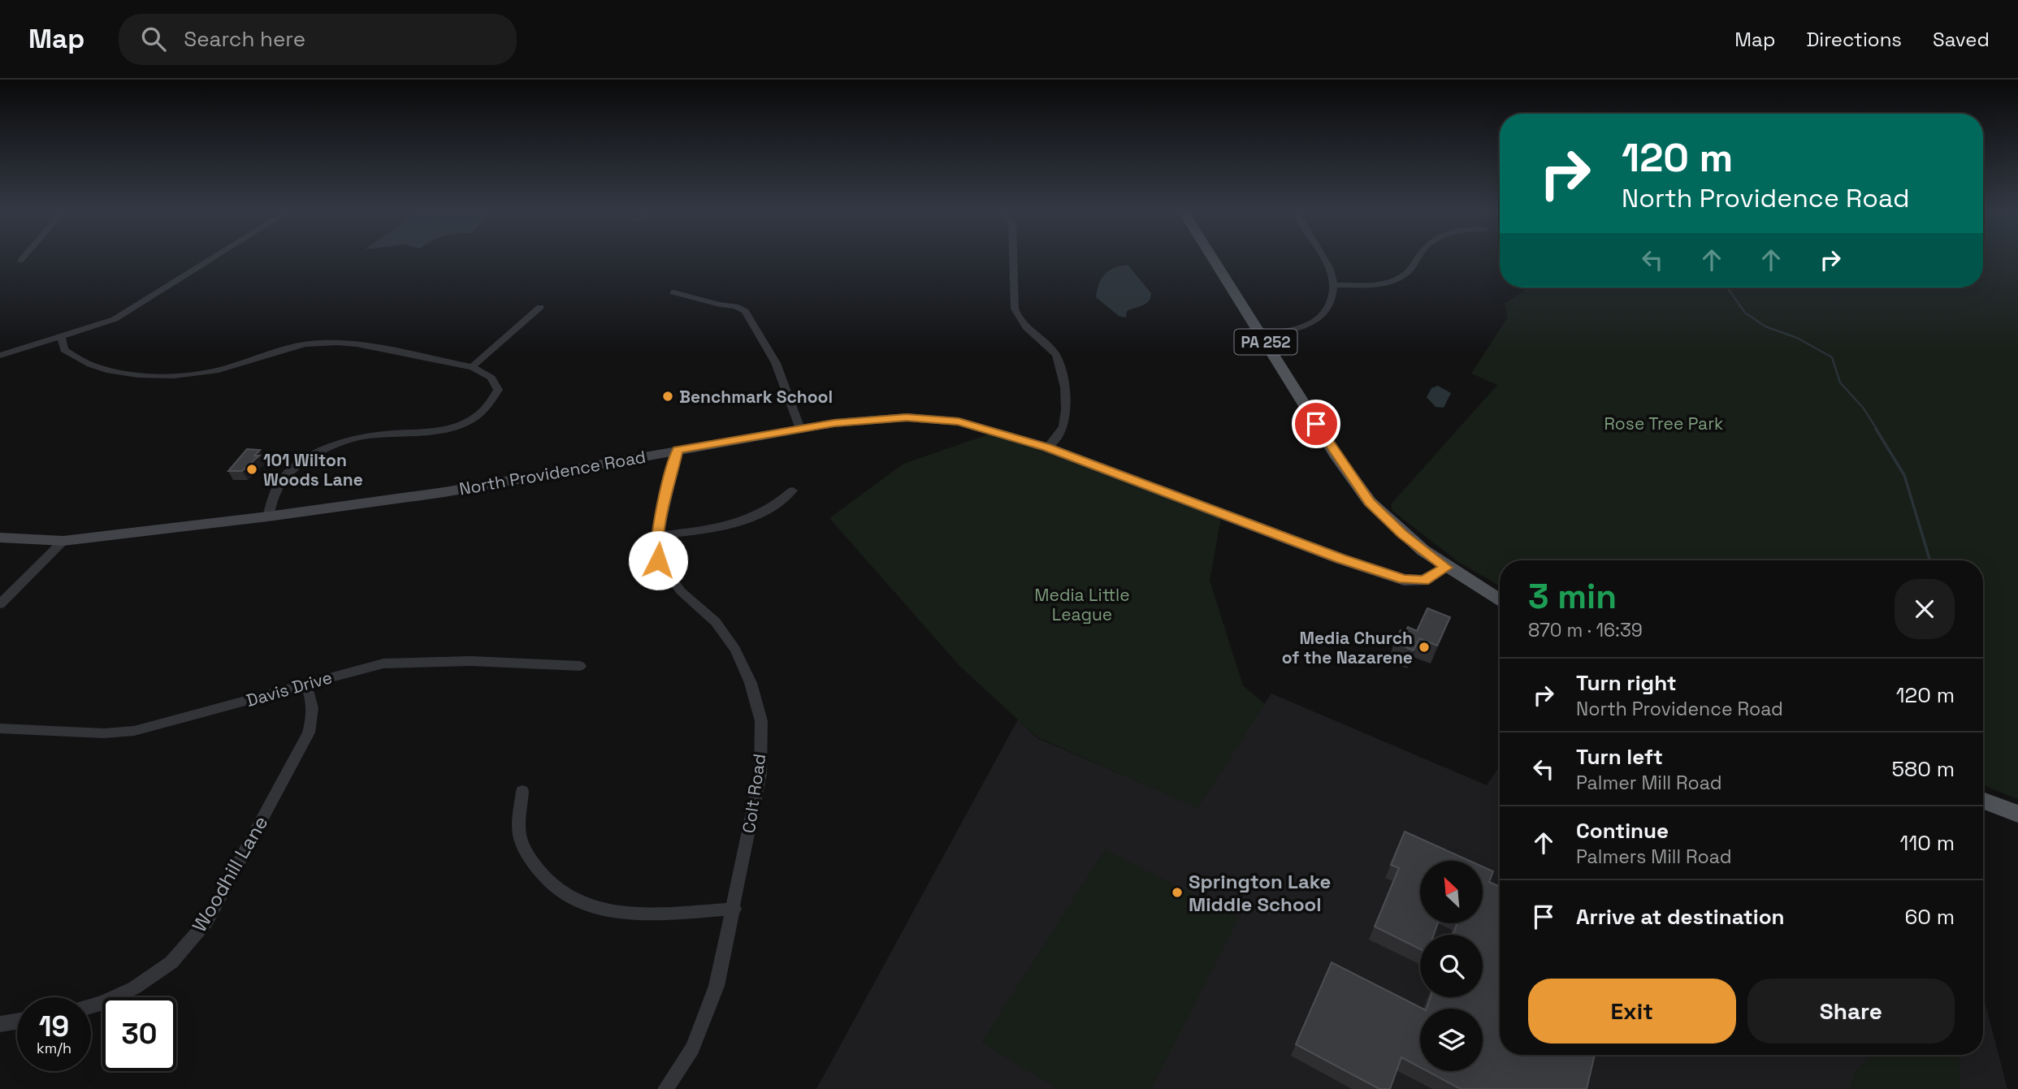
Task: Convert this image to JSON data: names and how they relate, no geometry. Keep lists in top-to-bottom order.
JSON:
{
  "streets": {
    "main road": ["PA 252", "North Providence Road"],
    "street": ["Davis Drive", "Colt Road", "Woodhill Lane"]
  },
  "crossings": [
    ["PA 252", "North Providence Road"],
    ["North Providence Road", "Colt Road"],
    ["Davis Drive", "Woodhill Lane"]
  ],
  "parks": ["Rose Tree Park", "Media Little League"],
  "places": [
    "Benchmark School",
    "101 Wilton Woods Lane",
    "Media Church of the Nazarene",
    "Springton Lake Middle School"
  ],
  "north": "top left",
  "page": {
    "header": "Map",
    "search": "Search here",
    "nav": ["Map", "Directions", "Saved"],
    "turn": ["120 m", "North Providence Road"],
    "heading": ["3 min", "870 m · 16:39"],
    "list": [
      {
        "name": "Turn right",
        "note": "North Providence Road",
        "value": "120 m"
      },
      {
        "name": "Turn left",
        "note": "Palmer Mill Road",
        "value": "580 m"
      },
      {
        "name": "Continue",
        "note": "Palmers Mill Road",
        "value": "110 m"
      },
      {
        "name": "Arrive at destination",
        "value": "60 m"
      }
    ],
    "buttons": ["Exit", "Share"],
    "speed": "19 km/h",
    "limit": "30"
  }
}
